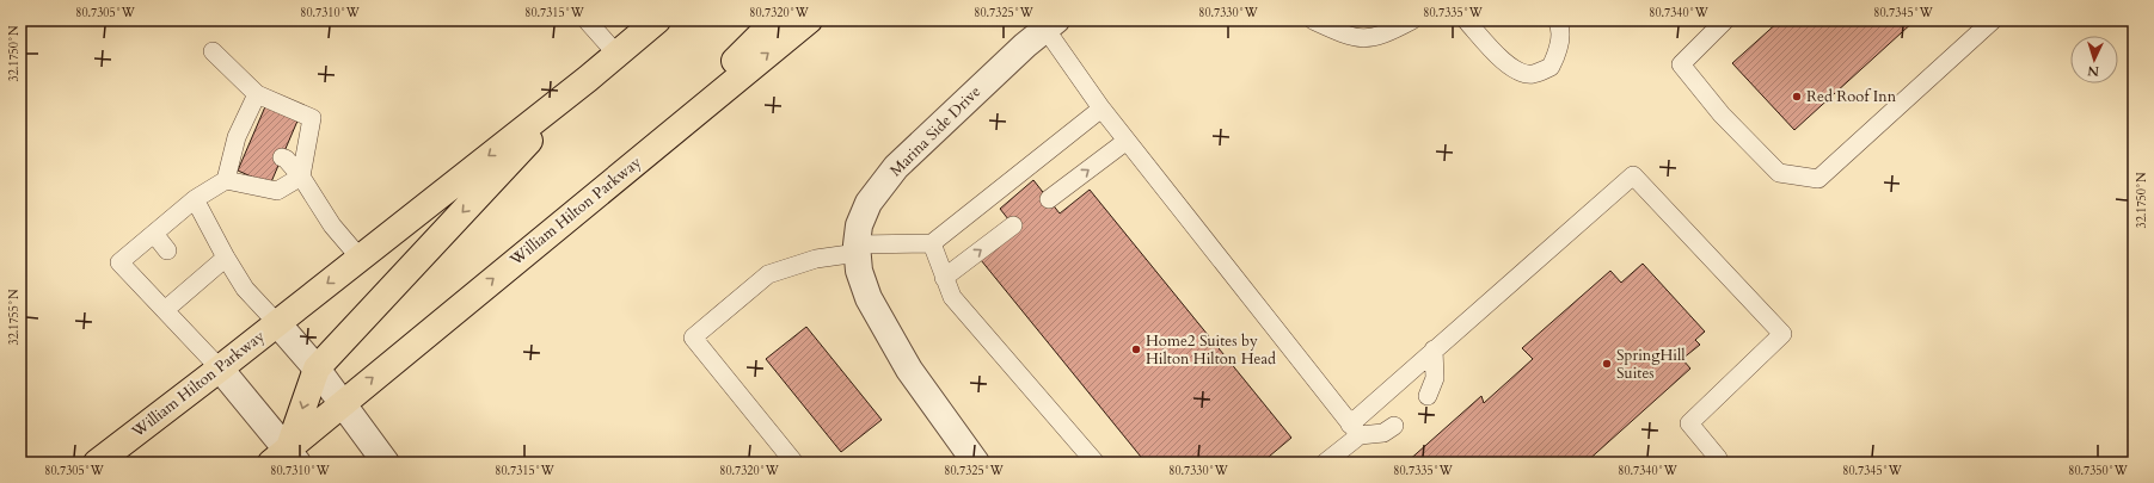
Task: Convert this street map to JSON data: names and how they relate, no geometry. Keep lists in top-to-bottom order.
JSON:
{
  "streets": {
    "highway": ["William Hilton Parkway"],
    "street": ["Marina Side Drive"]
  },
  "places": ["Red Roof Inn", "Home2 Suites by Hilton Hilton Head", "SpringHill Suites"],
  "north": "bottom",
  "coordinates": [
    "80.7305°W",
    "80.7310°W",
    "80.7315°W",
    "80.7320°W",
    "80.7325°W",
    "80.7330°W",
    "80.7335°W",
    "80.7340°W",
    "80.7345°W",
    "32.1750°N",
    "32.1755°N",
    "80.7350°W"
  ]
}
